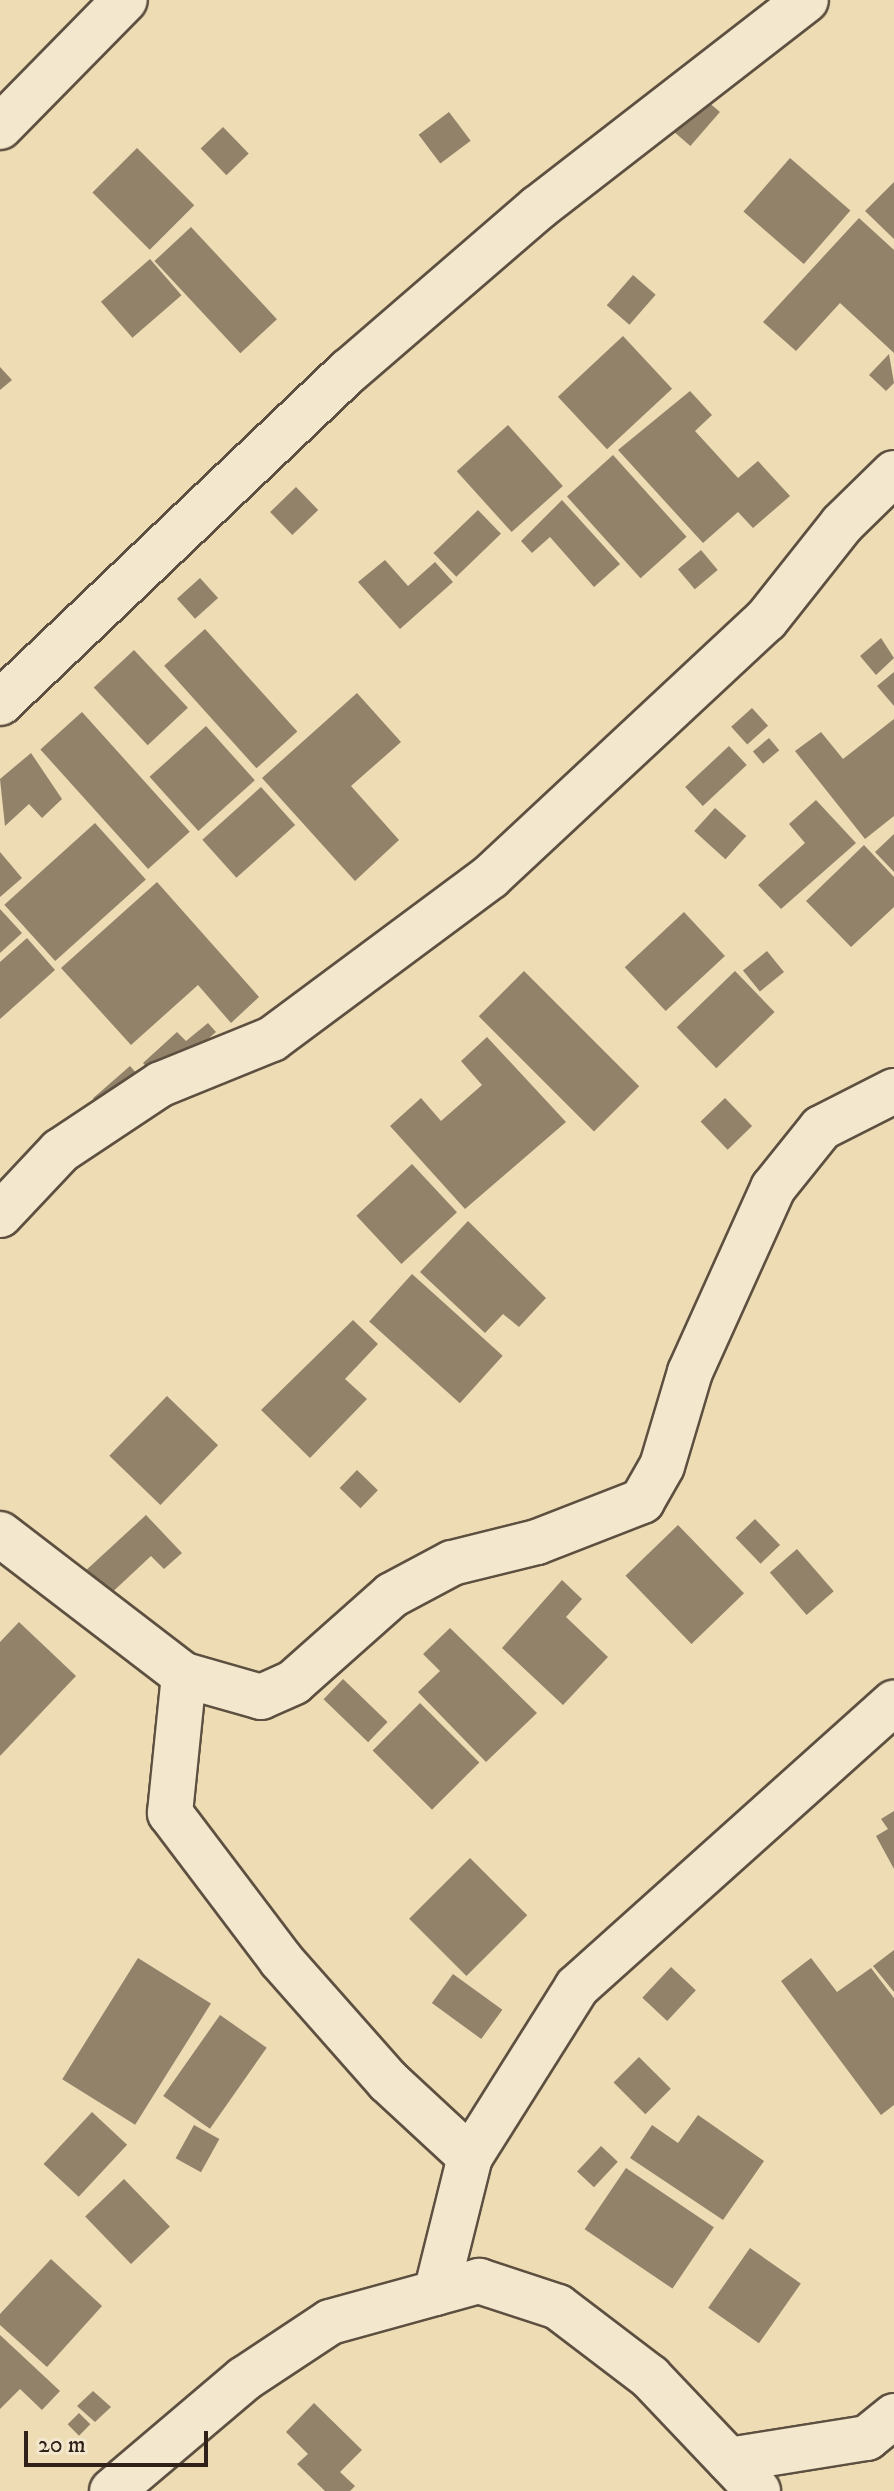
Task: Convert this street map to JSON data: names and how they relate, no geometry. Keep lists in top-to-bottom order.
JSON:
{
  "scale_bar": "20 m"
}
